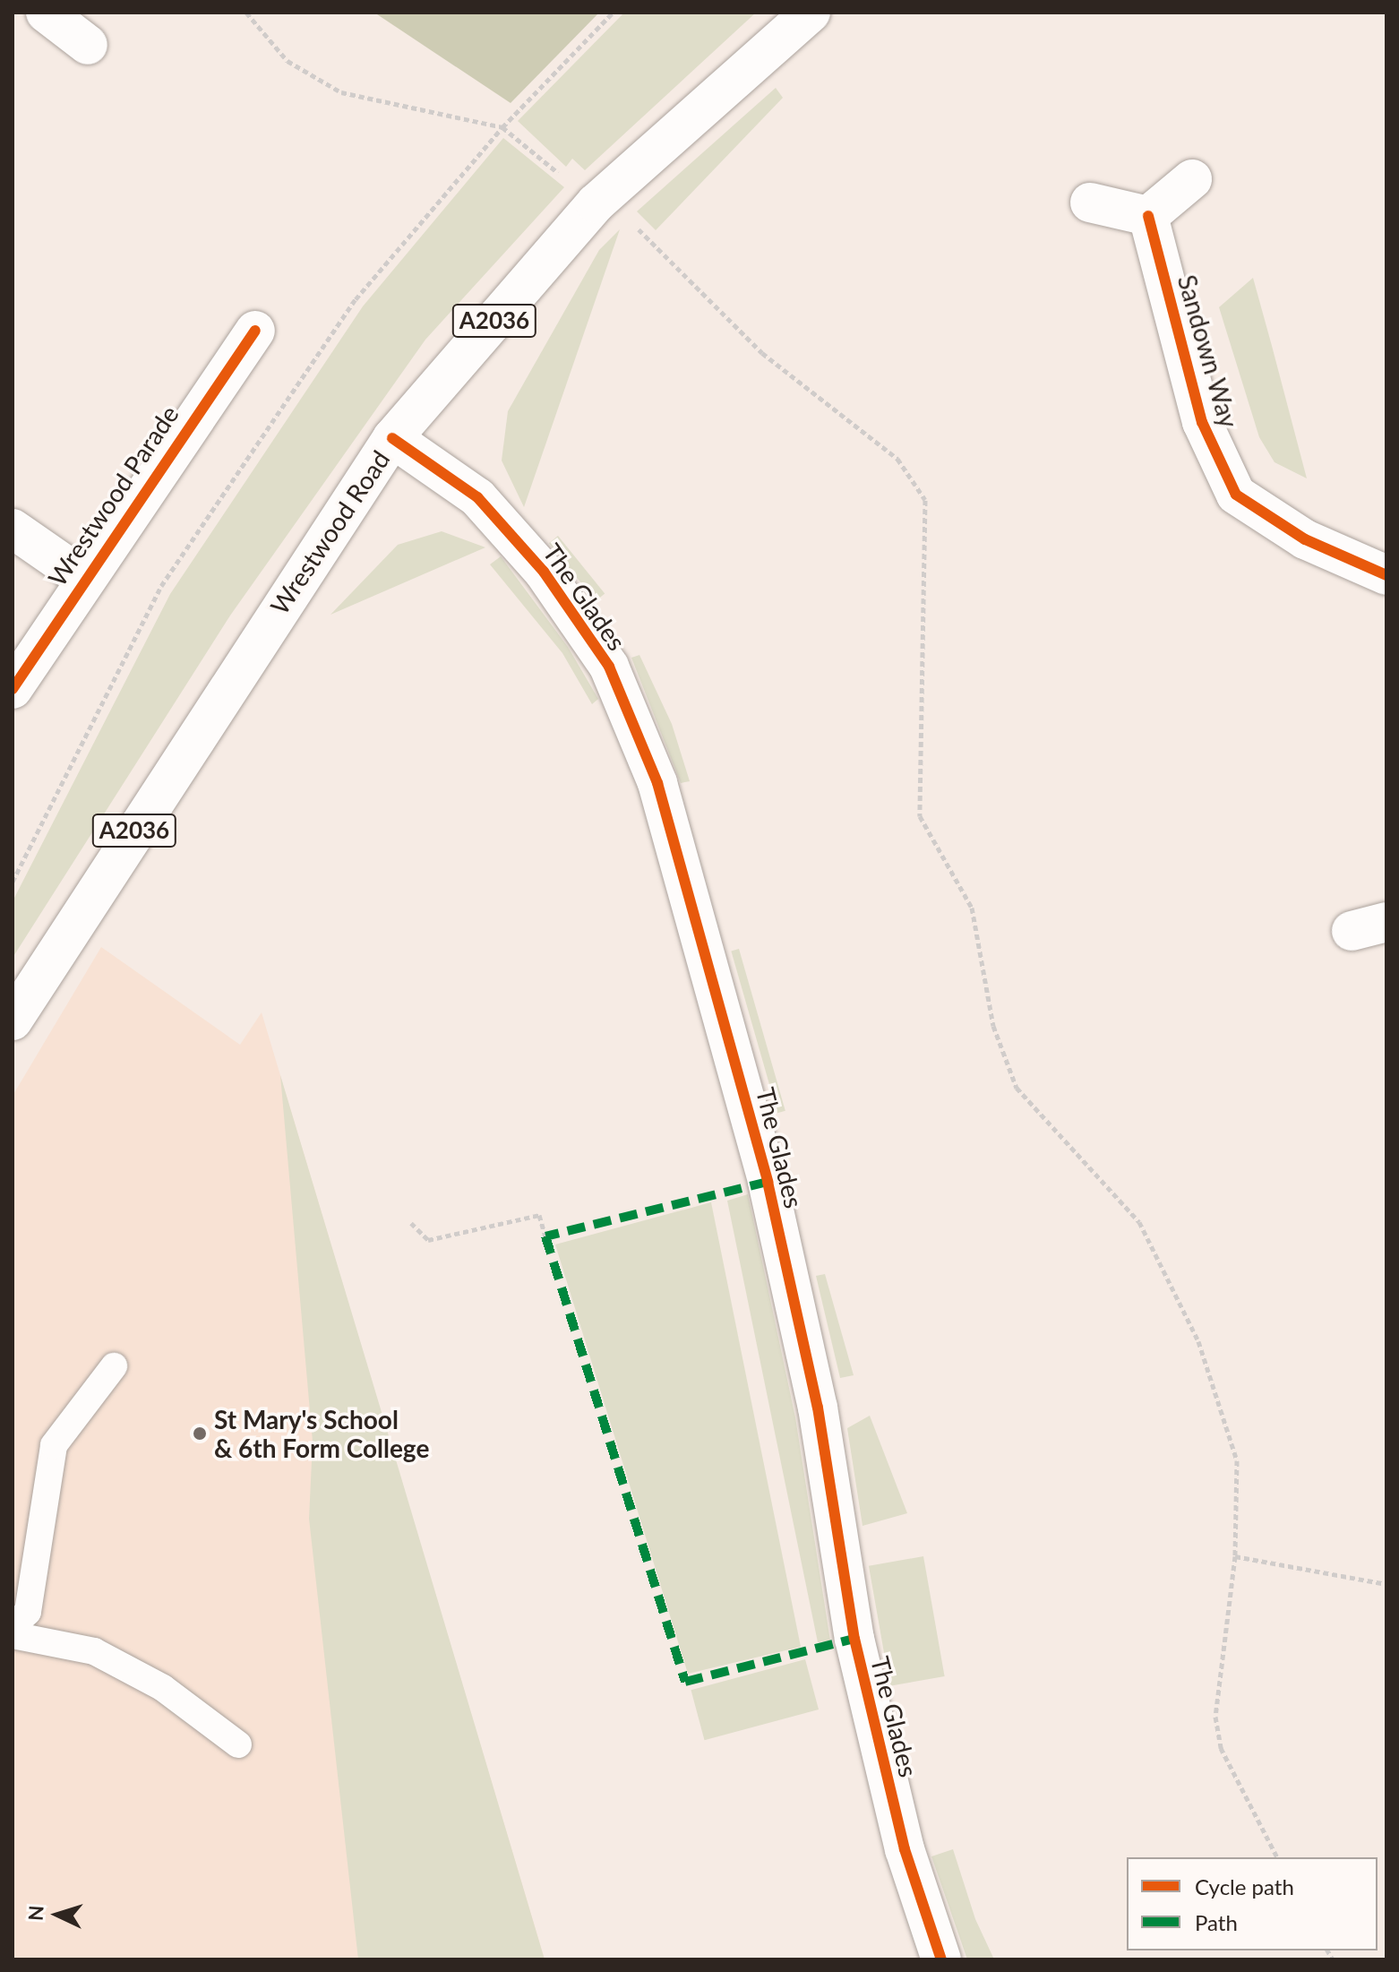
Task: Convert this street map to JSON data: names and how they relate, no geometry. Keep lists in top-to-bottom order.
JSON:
{
  "streets": {
    "street": [
      "A2036",
      "Sandown Way",
      "Wrestwood Parade",
      "Wrestwood Road",
      "The Glades"
    ]
  },
  "crossings": [
    ["Wrestwood Road", "The Glades"]
  ],
  "places": ["St Mary's School & 6th Form College"],
  "legend": ["Cycle path", "Path"],
  "north": "left"
}
